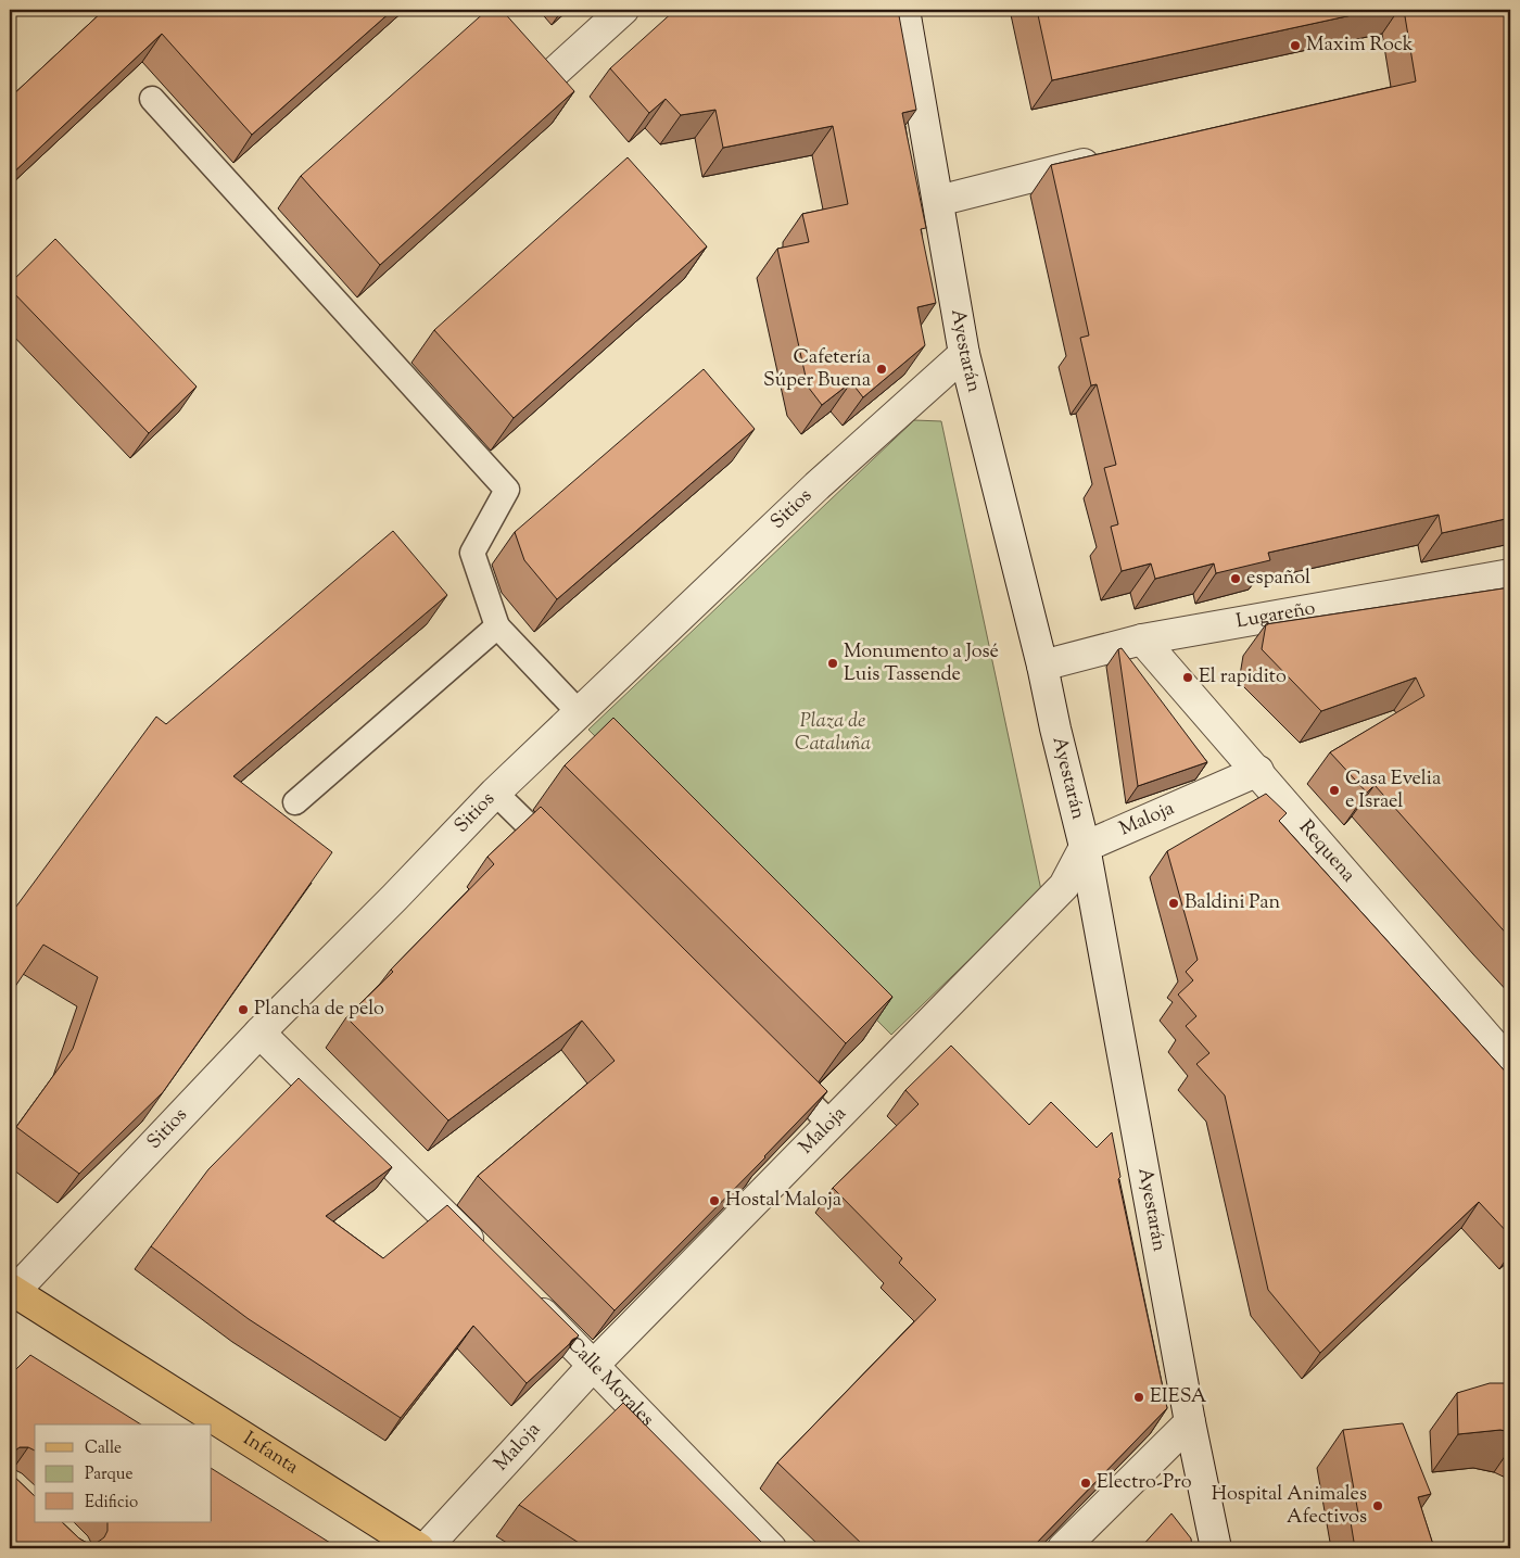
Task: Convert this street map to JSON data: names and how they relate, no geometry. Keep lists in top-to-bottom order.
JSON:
{
  "streets": {
    "main road": ["Infanta"],
    "street": [
      "Ayestarán",
      "Sitios",
      "Lugareño",
      "Maloja",
      "Requena",
      "Calle Morales"
    ]
  },
  "crossings": [
    ["Ayestarán", "Sitios"],
    ["Ayestarán", "Lugareño"],
    ["Ayestarán", "Maloja"],
    ["Sitios", "Infanta"],
    ["Lugareño", "Requena"],
    ["Maloja", "Requena"],
    ["Maloja", "Calle Morales"]
  ],
  "parks": ["Plaza de Cataluña"],
  "places": [
    "Maxim Rock",
    "Cafetería Súper Buena",
    "español",
    "Monumento a José Luis Tassende",
    "El rapidito",
    "Casa Evelia e Israel",
    "Baldini Pan",
    "Plancha de pelo",
    "Hostal Maloja",
    "EIESA",
    "Electro-Pro",
    "Hospital Animales Afectivos"
  ],
  "legend": ["Calle", "Parque", "Edificio"]
}
